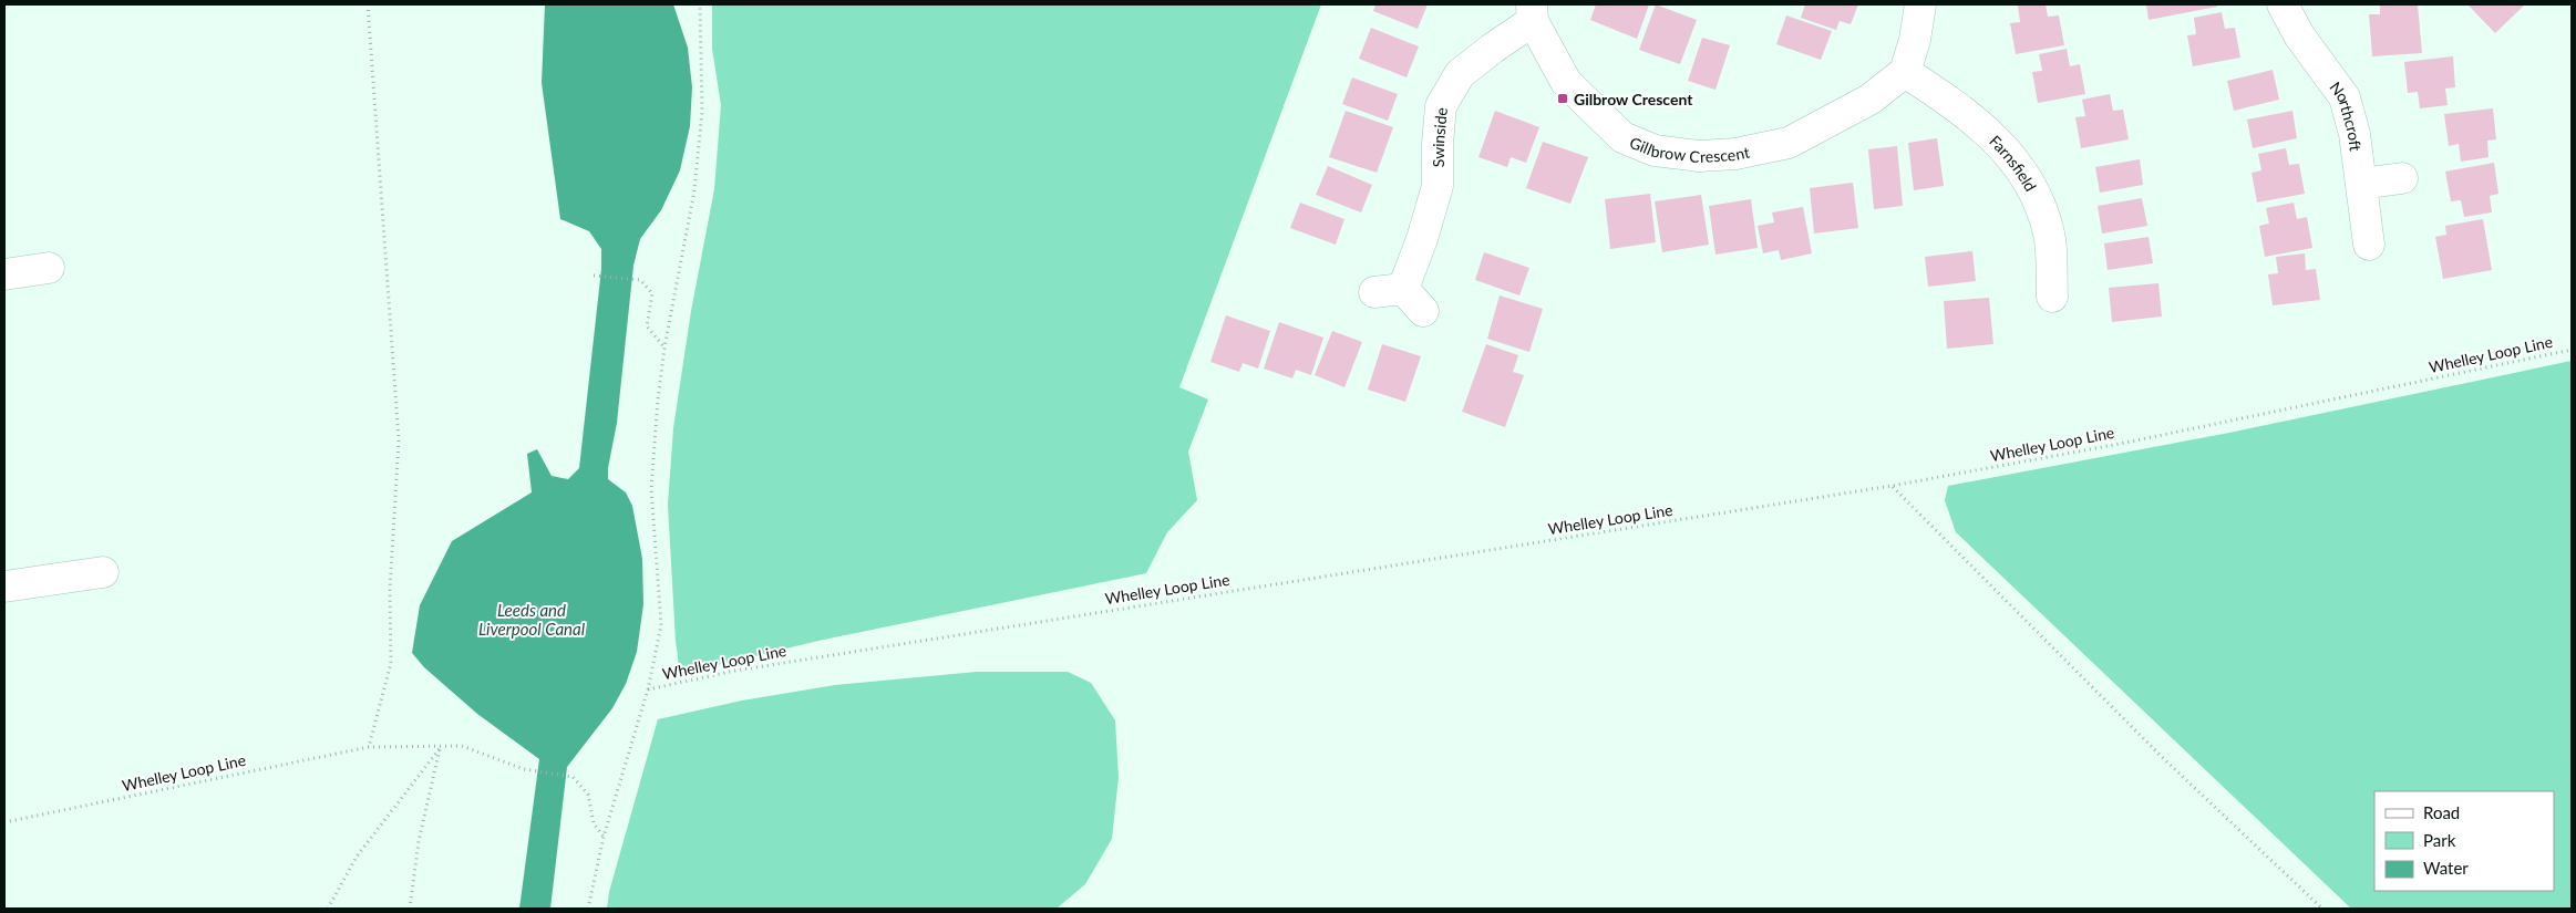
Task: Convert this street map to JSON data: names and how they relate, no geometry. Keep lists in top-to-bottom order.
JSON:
{
  "streets": {
    "street": [
      "Northcroft",
      "Swinside",
      "Gillbrow Crescent",
      "Farnsfield"
    ],
    "path": ["Whelley Loop Line"]
  },
  "crossings": [
    ["Swinside", "Gillbrow Crescent"],
    ["Gillbrow Crescent", "Farnsfield"]
  ],
  "water": ["Leeds and Liverpool Canal"],
  "places": {
    "transit": ["Gilbrow Crescent"]
  },
  "legend": ["Road", "Park", "Water"]
}
